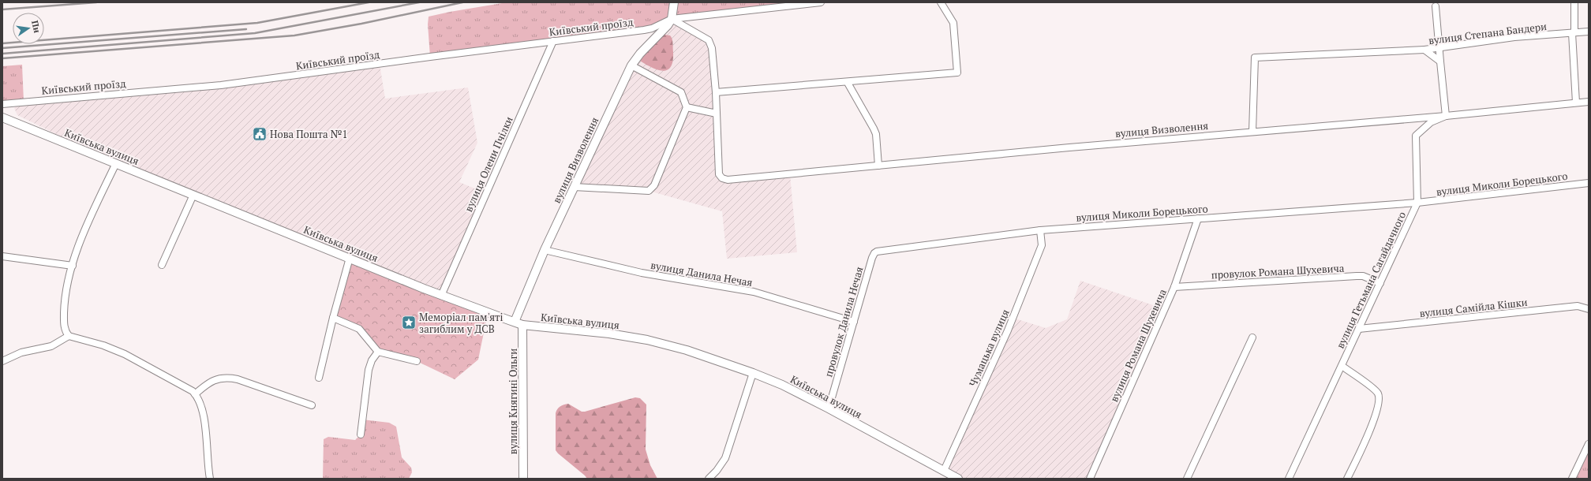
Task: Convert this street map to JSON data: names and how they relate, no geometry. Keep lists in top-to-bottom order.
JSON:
{
  "streets": {
    "street": [
      "Київський проїзд",
      "вулиця Степана Бандери",
      "вулиця Визволення",
      "Київська вулиця",
      "вулиця Олени Пчілки",
      "вулиця Миколи Борецького",
      "провулок Романа Шухевича",
      "вулиця Данила Нечая",
      "вулиця Гетьмана Сагайдачного",
      "вулиця Самійла Кішки",
      "провулок Данила Нечая",
      "вулиця Романа Шухевича",
      "Чумацька вулиця",
      "вулиця Княгині Ольги"
    ]
  },
  "crossings": [
    ["Київський проїзд", "вулиця Визволення"],
    ["Київський проїзд", "вулиця Олени Пчілки"],
    ["вулиця Визволення", "Київська вулиця"],
    ["вулиця Визволення", "вулиця Данила Нечая"],
    ["Київська вулиця", "вулиця Олени Пчілки"],
    ["Київська вулиця", "провулок Данила Нечая"],
    ["Київська вулиця", "Чумацька вулиця"],
    ["Київська вулиця", "вулиця Княгині Ольги"],
    ["вулиця Миколи Борецького", "вулиця Гетьмана Сагайдачного"],
    ["вулиця Миколи Борецького", "провулок Данила Нечая"],
    ["вулиця Миколи Борецького", "вулиця Романа Шухевича"],
    ["вулиця Миколи Борецького", "Чумацька вулиця"],
    ["провулок Романа Шухевича", "вулиця Гетьмана Сагайдачного"],
    ["провулок Романа Шухевича", "вулиця Романа Шухевича"],
    ["вулиця Данила Нечая", "провулок Данила Нечая"],
    ["вулиця Гетьмана Сагайдачного", "вулиця Самійла Кішки"]
  ],
  "places": {
    "public building": ["Нова Пошта №1"],
    "place": ["Меморіал пам'яті загиблим у ДСВ"]
  },
  "north": "right"
}
